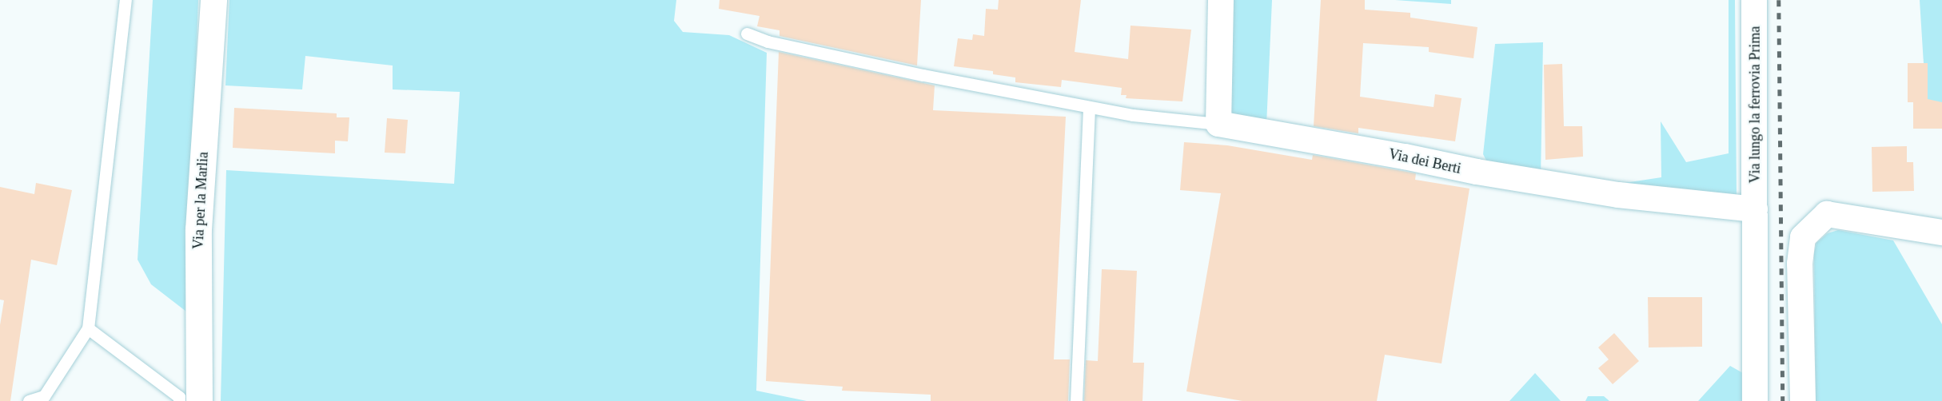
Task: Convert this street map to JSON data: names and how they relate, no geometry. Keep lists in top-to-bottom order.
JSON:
{
  "streets": {
    "street": ["Via lungo la ferrovia Prima", "Via dei Berti", "Via per la Marlia"]
  },
  "crossings": [
    ["Via lungo la ferrovia Prima", "Via dei Berti"]
  ]
}
